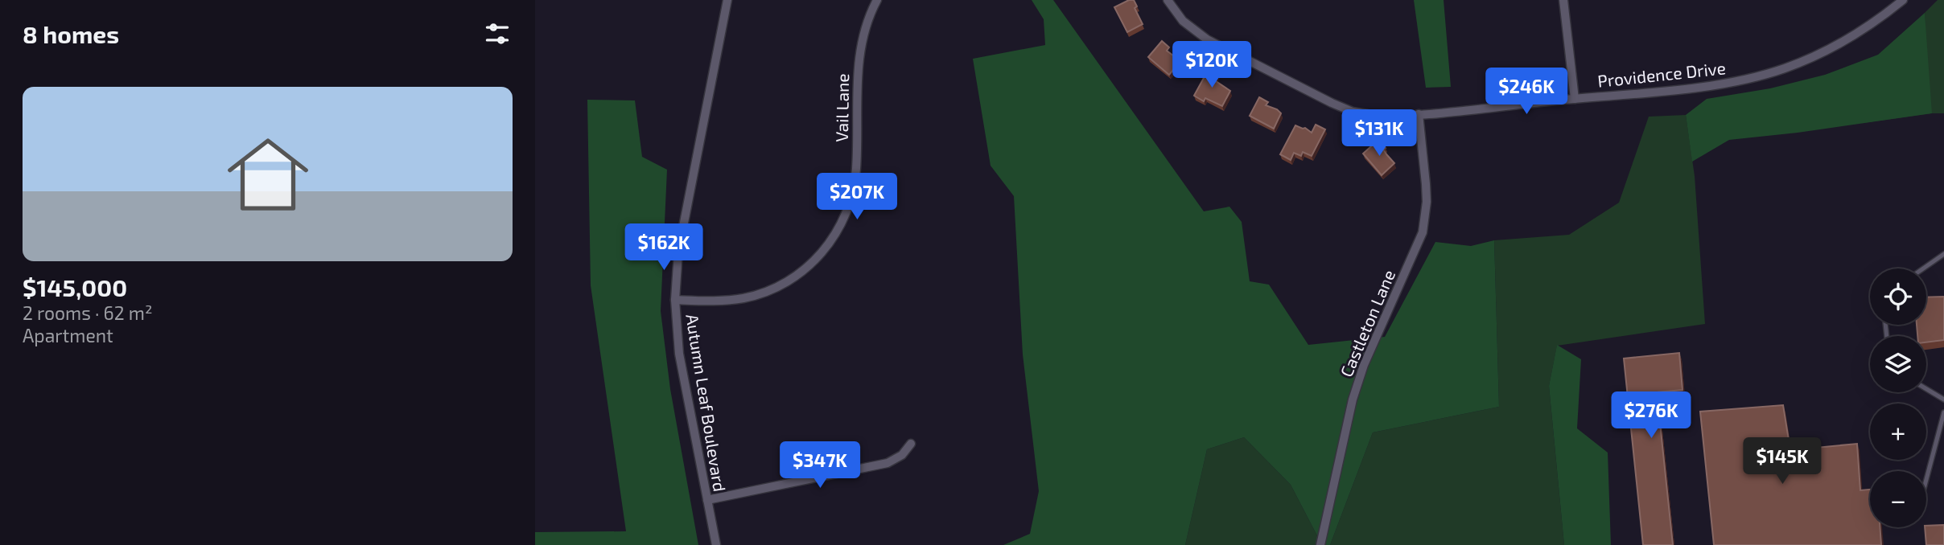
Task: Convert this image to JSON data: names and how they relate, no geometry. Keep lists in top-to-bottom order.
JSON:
{
  "streets": {
    "street": [
      "Providence Drive",
      "Vail Lane",
      "Castleton Lane",
      "Autumn Leaf Boulevard"
    ]
  },
  "crossings": [
    ["Providence Drive", "Castleton Lane"],
    ["Vail Lane", "Autumn Leaf Boulevard"]
  ],
  "page": {
    "heading": "8 homes",
    "price": [
      "$120K",
      "$246K",
      "$131K",
      "$207K",
      "$162K",
      "$276K",
      "$145K",
      "$347K"
    ],
    "list": [
      {
        "name": "$145,000",
        "note": "2 rooms · 62 m² · Apartment"
      }
    ],
    "map_buttons": ["+", "−"]
  }
}
